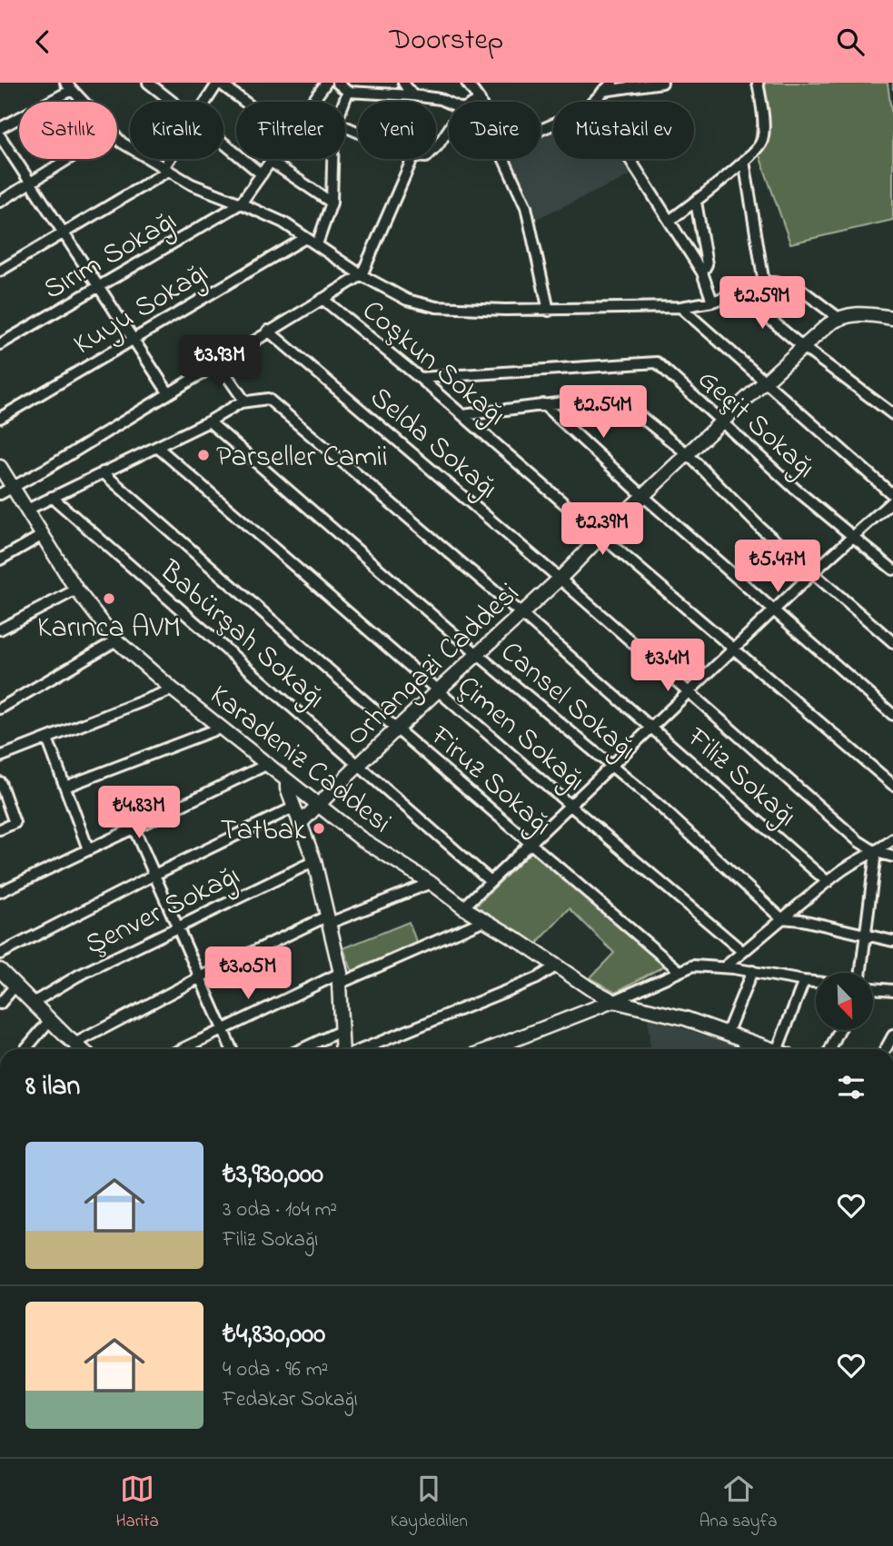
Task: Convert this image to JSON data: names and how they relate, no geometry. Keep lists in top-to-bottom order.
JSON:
{
  "streets": {
    "street": [
      "Sırım Sokağı",
      "Kuyu Sokağı",
      "Coşkun Sokağı",
      "Geçit Sokağı",
      "Selda Sokağı",
      "Babürşah Sokağı",
      "Orhangazi Caddesi",
      "Cansel Sokağı",
      "Çimen Sokağı",
      "Karadeniz Caddesi",
      "Filiz Sokağı",
      "Firuz Sokağı",
      "Şenver Sokağı"
    ]
  },
  "crossings": [
    ["Coşkun Sokağı", "Geçit Sokağı"],
    ["Coşkun Sokağı", "Orhangazi Caddesi"],
    ["Geçit Sokağı", "Orhangazi Caddesi"],
    ["Selda Sokağı", "Orhangazi Caddesi"],
    ["Babürşah Sokağı", "Orhangazi Caddesi"],
    ["Orhangazi Caddesi", "Cansel Sokağı"],
    ["Orhangazi Caddesi", "Çimen Sokağı"],
    ["Orhangazi Caddesi", "Karadeniz Caddesi"],
    ["Orhangazi Caddesi", "Filiz Sokağı"],
    ["Orhangazi Caddesi", "Firuz Sokağı"]
  ],
  "places": ["Parseller Camii", "Karınca AVM", "Tatbak"],
  "north": "bottom right",
  "page": {
    "header": "Doorstep",
    "chip": [
      "Satılık",
      "Kiralık",
      "Filtreler",
      "Yeni",
      "Daire",
      "Müstakil ev"
    ],
    "price": [
      "₺2.59M",
      "₺3.93M",
      "₺2.54M",
      "₺2.39M",
      "₺5.47M",
      "₺3.4M",
      "₺4.83M",
      "₺3.05M"
    ],
    "heading": "8 ilan",
    "list": [
      {
        "name": "₺3,930,000",
        "note": "3 oda · 104 m² · Filiz Sokağı"
      },
      {
        "name": "₺4,830,000",
        "note": "4 oda · 96 m² · Fedakar Sokağı"
      }
    ],
    "tabs": ["Harita", "Kaydedilen", "Ana sayfa"]
  }
}
